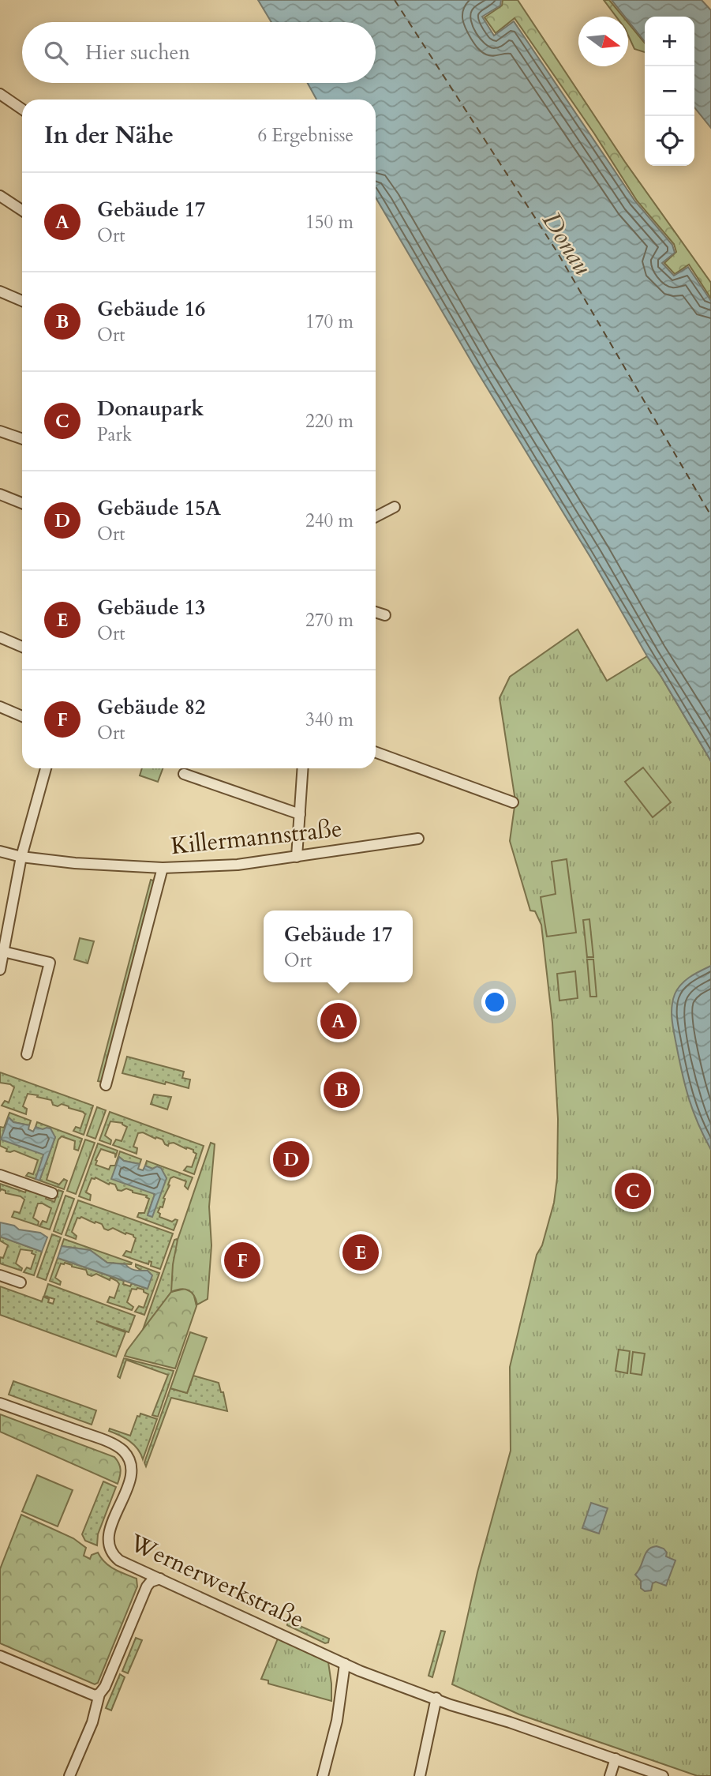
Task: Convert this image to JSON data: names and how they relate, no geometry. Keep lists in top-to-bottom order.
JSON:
{
  "streets": {
    "street": ["Killermannstraße", "Wernerwerkstraße"]
  },
  "water": ["Donau"],
  "north": "right",
  "page": {
    "map_buttons": ["+", "−"],
    "search": "Hier suchen",
    "heading": ["In der Nähe", "6 Ergebnisse"],
    "list": [
      {
        "mark": "A",
        "name": "Gebäude 17",
        "note": "Ort",
        "value": "150 m"
      },
      {
        "mark": "B",
        "name": "Gebäude 16",
        "note": "Ort",
        "value": "170 m"
      },
      {
        "mark": "C",
        "name": "Donaupark",
        "note": "Park",
        "value": "220 m"
      },
      {
        "mark": "D",
        "name": "Gebäude 15A",
        "note": "Ort",
        "value": "240 m"
      },
      {
        "mark": "E",
        "name": "Gebäude 13",
        "note": "Ort",
        "value": "270 m"
      },
      {
        "mark": "F",
        "name": "Gebäude 82",
        "note": "Ort",
        "value": "340 m"
      }
    ],
    "popup": ["Gebäude 17", "Ort"],
    "pins": [
      "A",
      "B",
      "D",
      "C",
      "E",
      "F"
    ]
  }
}
